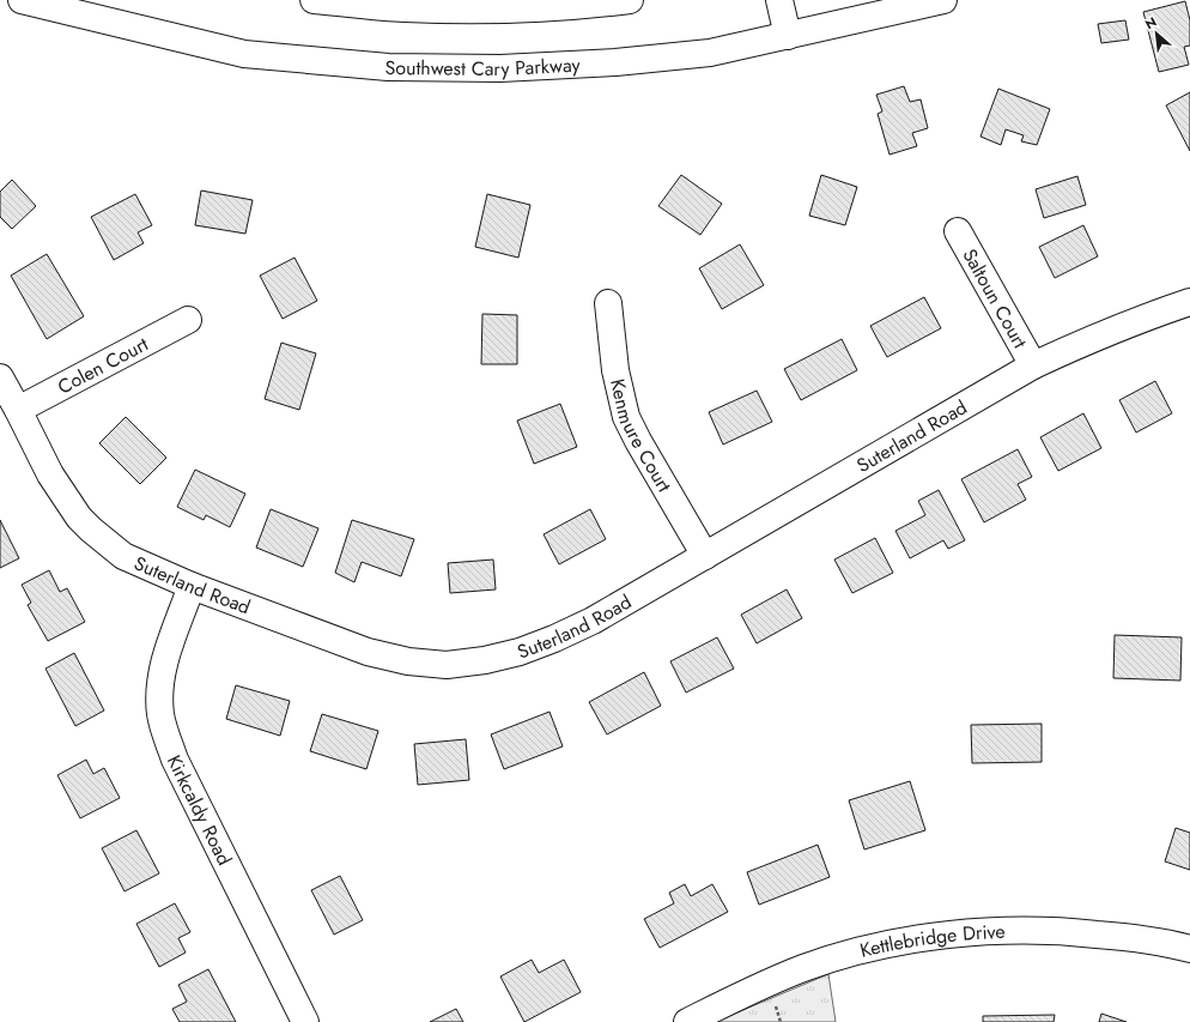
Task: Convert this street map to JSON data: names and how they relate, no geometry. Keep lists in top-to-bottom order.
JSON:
{
  "streets": {
    "street": [
      "Southwest Cary Parkway",
      "Saltoun Court",
      "Colen Court",
      "Kenmure Court",
      "Suterland Road",
      "Kirkcaldy Road",
      "Kettlebridge Drive"
    ]
  },
  "crossings": [
    ["Saltoun Court", "Suterland Road"],
    ["Colen Court", "Suterland Road"],
    ["Kenmure Court", "Suterland Road"],
    ["Suterland Road", "Kirkcaldy Road"]
  ],
  "north": "top left"
}
